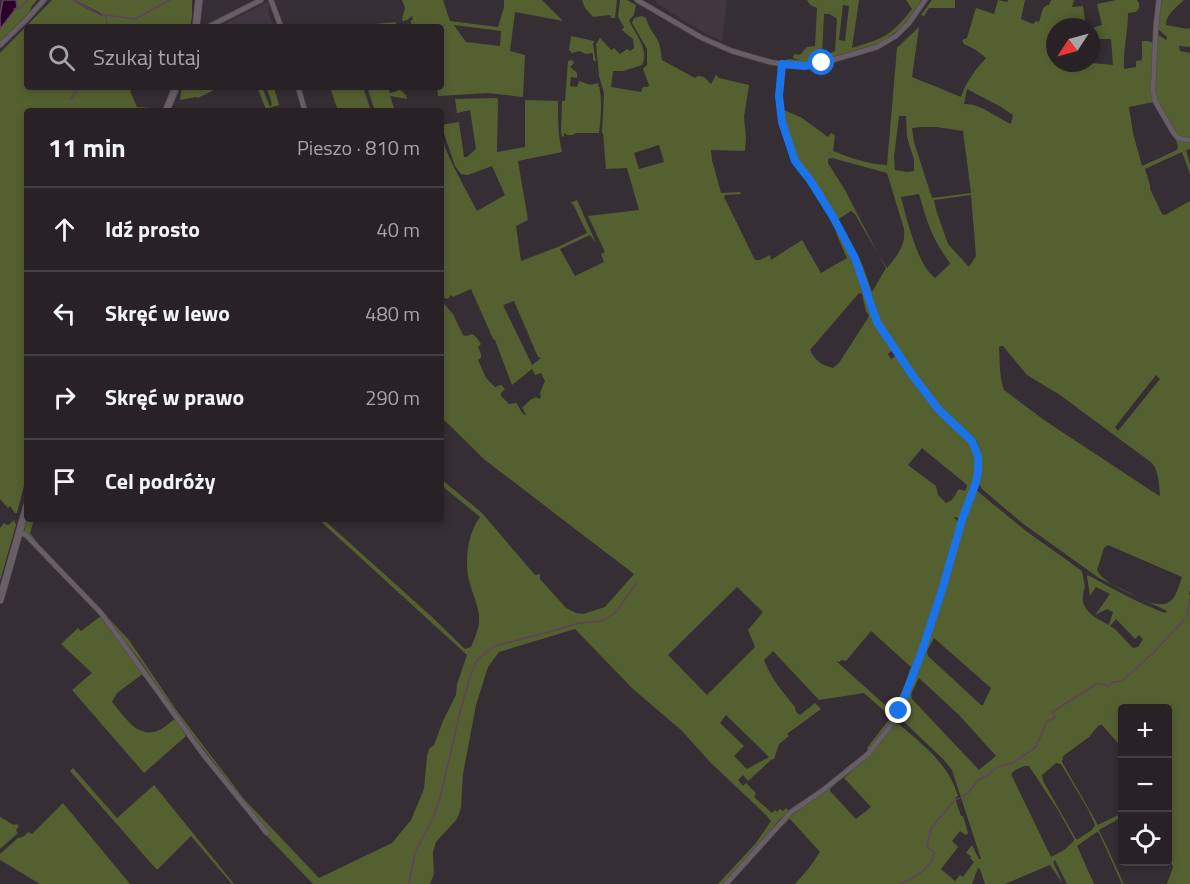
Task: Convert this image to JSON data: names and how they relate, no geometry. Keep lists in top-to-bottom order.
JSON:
{
  "north": "bottom left",
  "page": {
    "search": "Szukaj tutaj",
    "heading": ["11 min", "Pieszo · 810 m"],
    "list": [
      ["Idź prosto", "40 m"],
      ["Skręć w lewo", "480 m"],
      ["Skręć w prawo", "290 m"],
      "Cel podróży"
    ],
    "map_buttons": ["+", "−"]
  }
}
